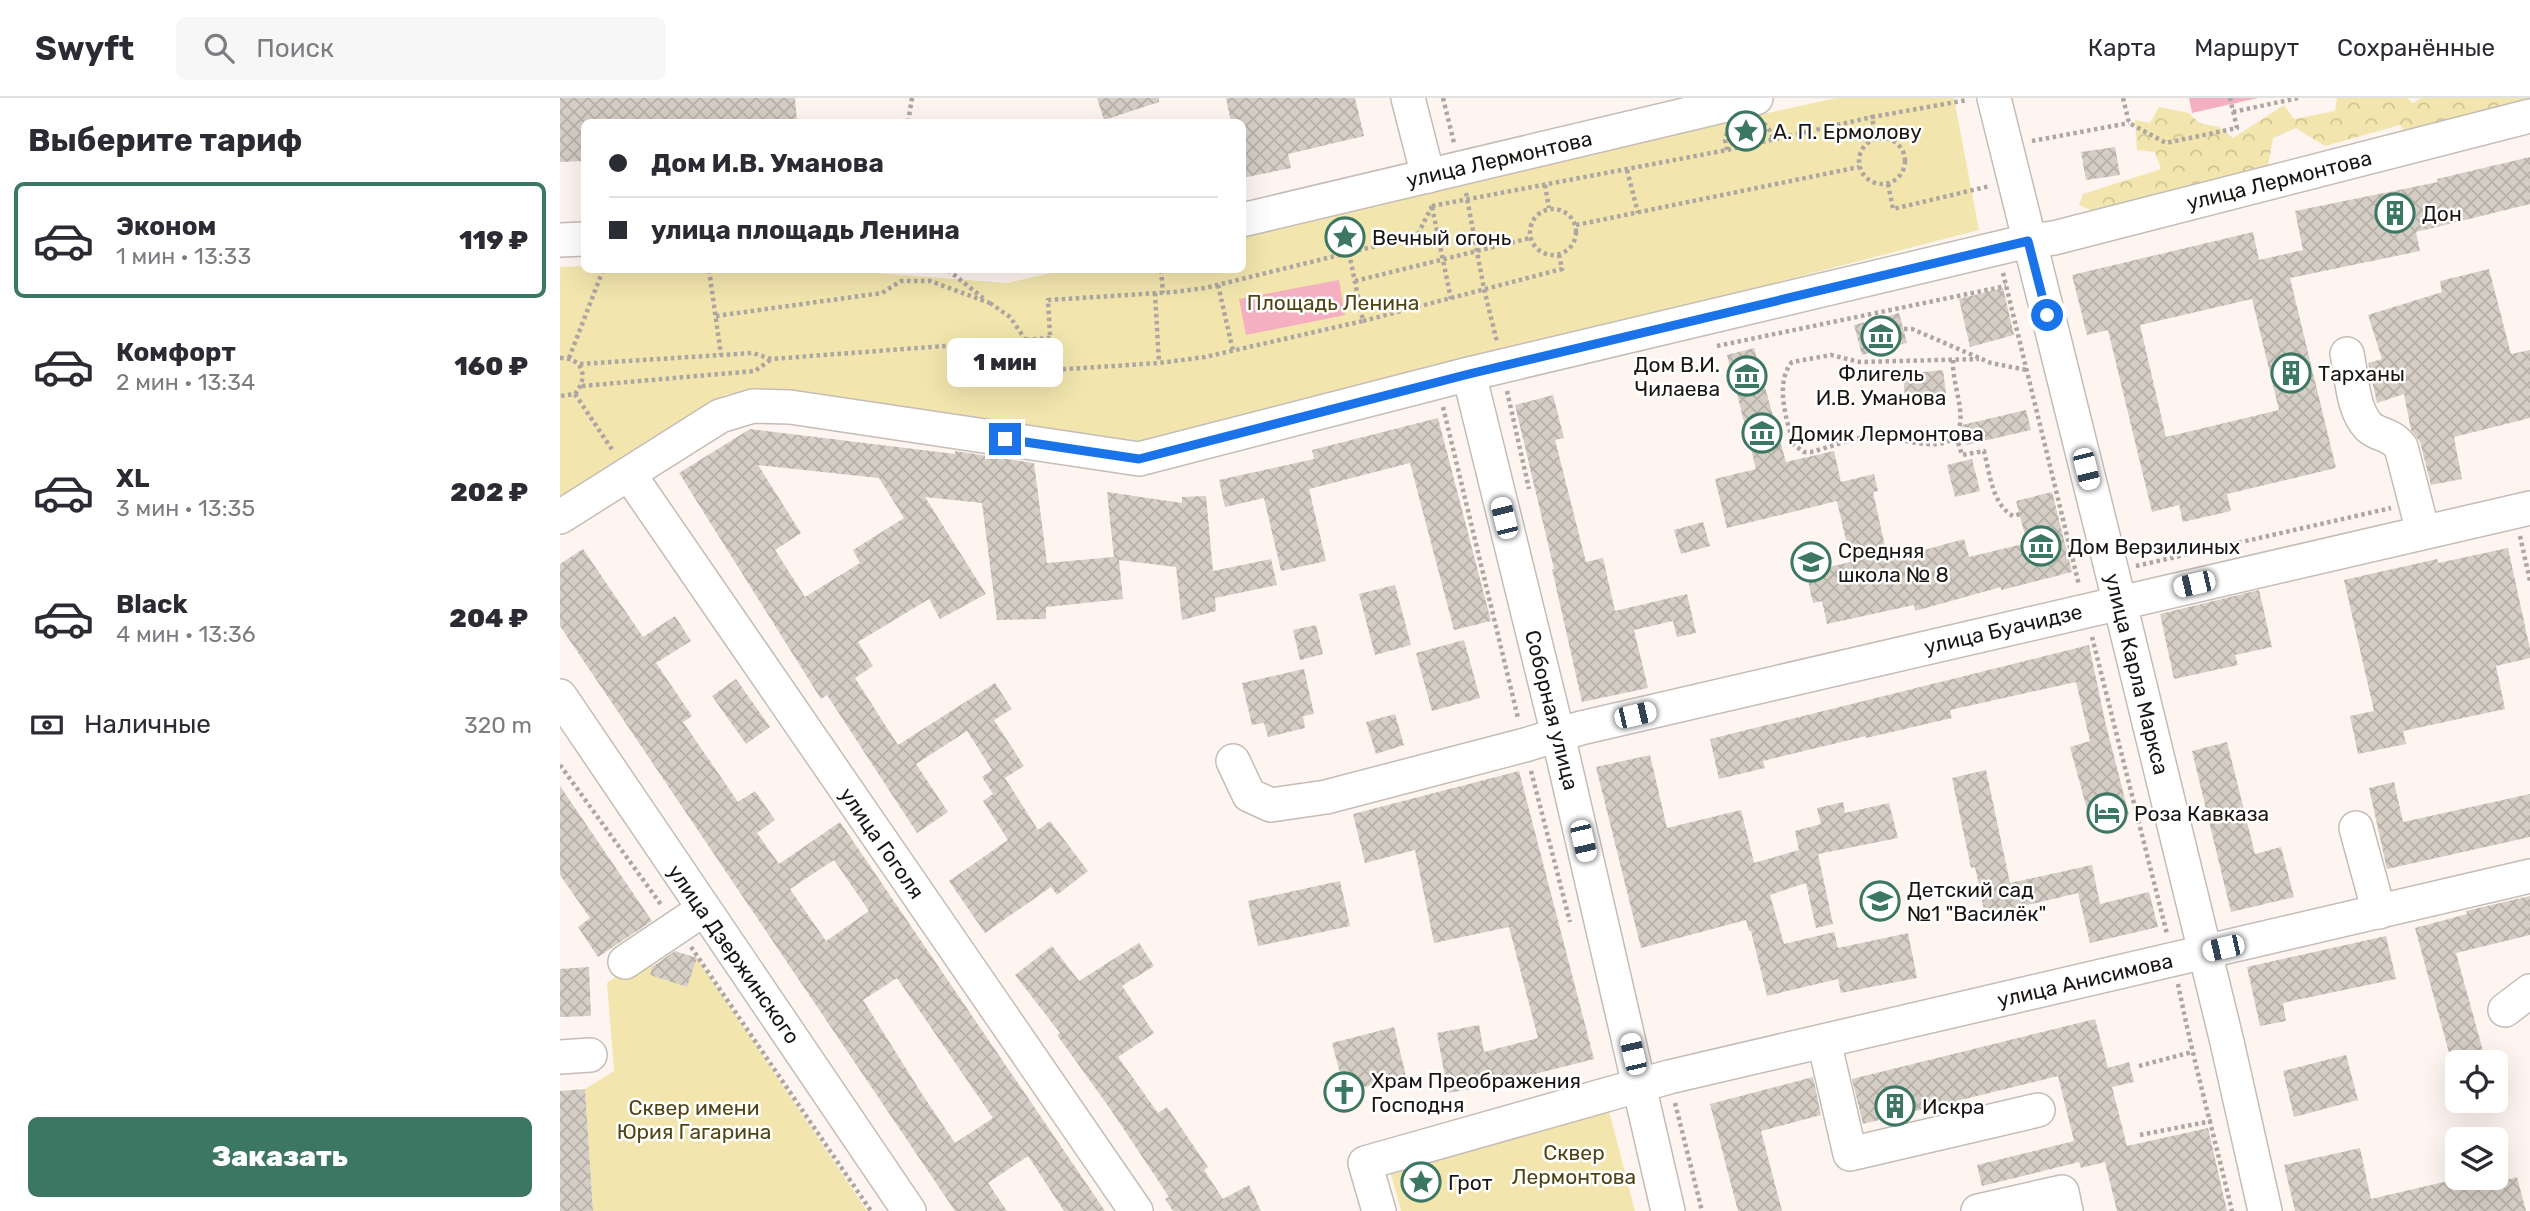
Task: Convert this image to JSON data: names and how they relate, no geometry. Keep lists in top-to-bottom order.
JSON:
{
  "streets": {
    "street": [
      "улица Лермонтова",
      "улица Буачидзе",
      "улица Карла Маркса",
      "Соборная улица",
      "улица Гоголя",
      "улица Дзержинского",
      "улица Анисимова"
    ]
  },
  "crossings": [
    ["улица Лермонтова", "улица Карла Маркса"],
    ["улица Лермонтова", "Соборная улица"],
    ["улица Лермонтова", "улица Гоголя"],
    ["улица Буачидзе", "улица Карла Маркса"],
    ["улица Буачидзе", "Соборная улица"],
    ["улица Карла Маркса", "улица Анисимова"],
    ["Соборная улица", "улица Анисимова"]
  ],
  "parks": ["Площадь Ленина", "Сквер имени Юрия Гагарина", "Сквер Лермонтова"],
  "places": {
    "place": ["А. П. Ермолову", "Вечный огонь", "Грот"],
    "building": ["Дон", "Тарханы", "Искра"],
    "museum": [
      "Флигель И.В. Уманова",
      "Дом В.И. Чилаева",
      "Домик Лермонтова",
      "Дом Верзилиных"
    ],
    "school or university": ["Средняя школа № 8", "Детский сад №1 \"Василёк\""],
    "hotel": ["Роза Кавказа"],
    "church": ["Храм Преображения Господня"]
  },
  "page": {
    "header": "Swyft",
    "search": "Поиск",
    "nav": ["Карта", "Маршрут", "Сохранённые"],
    "heading": "Выберите тариф",
    "banner": ["Дом И.В. Уманова", "улица площадь Ленина"],
    "list": [
      {
        "name": "Эконом",
        "note": "1 мин · 13:33",
        "value": "119 ₽"
      },
      {
        "name": "Комфорт",
        "note": "2 мин · 13:34",
        "value": "160 ₽"
      },
      {
        "name": "XL",
        "note": "3 мин · 13:35",
        "value": "202 ₽"
      },
      {
        "name": "Black",
        "note": "4 мин · 13:36",
        "value": "204 ₽"
      }
    ],
    "bubble": "1 мин",
    "pay": ["Наличные", "320 m"],
    "buttons": "Заказать"
  }
}
